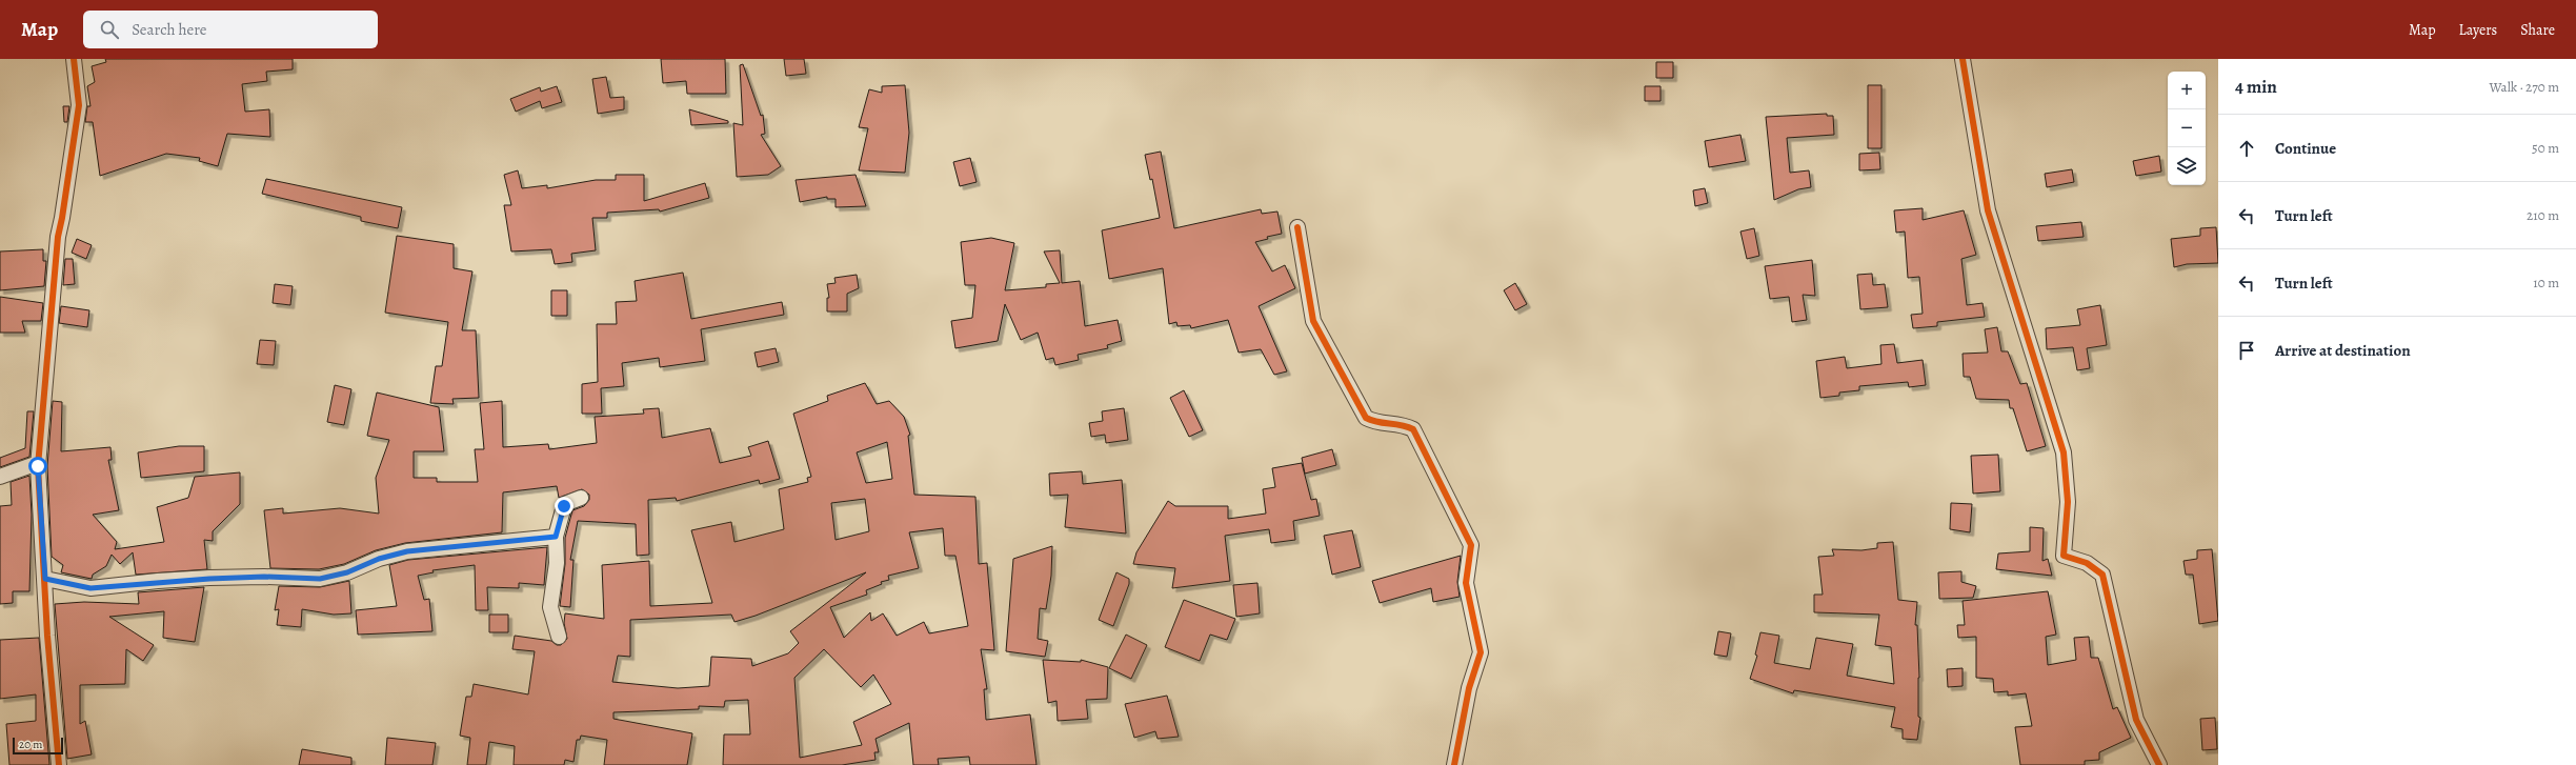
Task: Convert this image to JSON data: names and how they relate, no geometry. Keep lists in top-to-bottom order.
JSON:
{
  "scale_bar": "20 m",
  "page": {
    "header": "Map",
    "search": "Search here",
    "nav": ["Map", "Layers", "Share"],
    "heading": ["4 min", "Walk · 270 m"],
    "map_buttons": ["+", "−"],
    "list": [
      ["Continue", "50 m"],
      ["Turn left", "210 m"],
      ["Turn left", "10 m"],
      "Arrive at destination"
    ],
    "scale": "20 m"
  }
}
